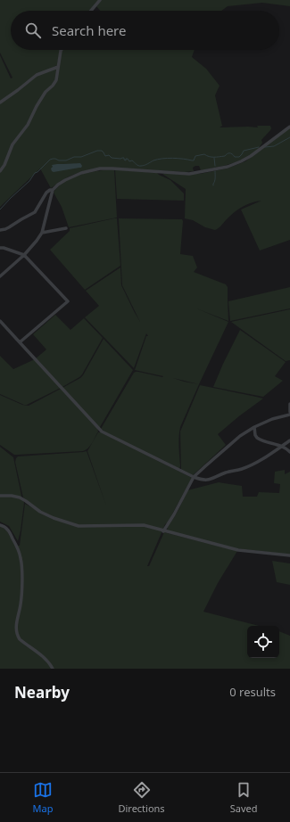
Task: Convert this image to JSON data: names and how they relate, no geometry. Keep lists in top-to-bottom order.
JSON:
{
  "page": {
    "search": "Search here",
    "heading": ["Nearby", "0 results"],
    "nav": ["Map", "Directions", "Saved"]
  }
}
